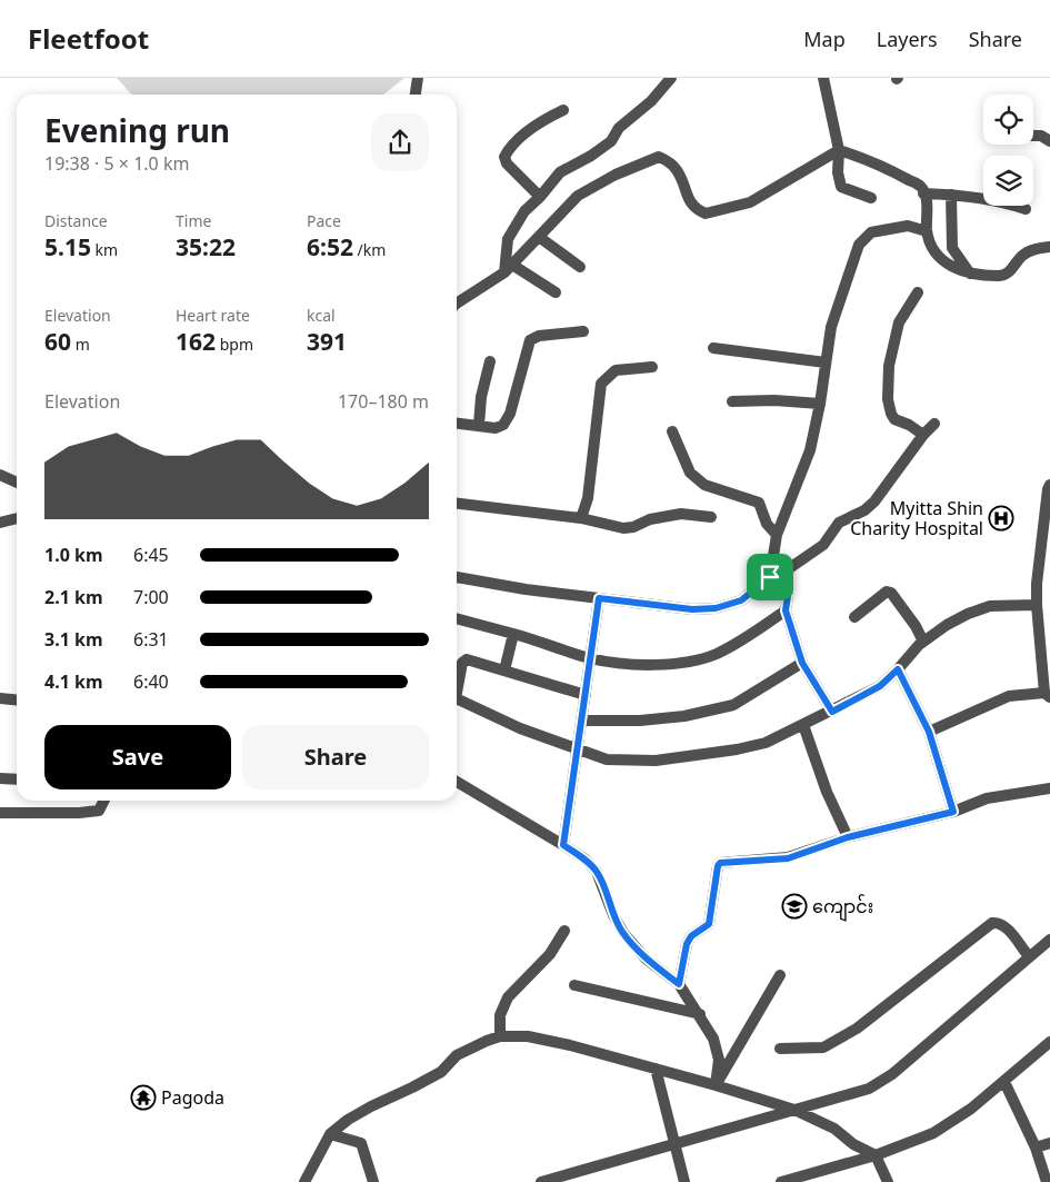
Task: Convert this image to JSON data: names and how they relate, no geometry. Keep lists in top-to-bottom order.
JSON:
{
  "places": {
    "hospital": ["Myitta Shin Charity Hospital"],
    "school or university": ["ကျောင်း"],
    "temple": ["Pagoda"]
  },
  "page": {
    "header": "Fleetfoot",
    "nav": ["Map", "Layers", "Share"],
    "heading": ["Evening run", "19:38 · 5 × 1.0 km"],
    "stats": [
      ["Distance", "5.15 km"],
      ["Time", "35:22"],
      ["Pace", "6:52 /km"],
      ["Elevation", "60 m"],
      ["Heart rate", "162 bpm"],
      ["kcal", "391"]
    ],
    "chart": ["Elevation", "170–180 m"],
    "list": [
      {
        "name": "1.0 km",
        "note": "6:45"
      },
      {
        "name": "2.1 km",
        "note": "7:00"
      },
      {
        "name": "3.1 km",
        "note": "6:31"
      },
      {
        "name": "4.1 km",
        "note": "6:40"
      }
    ],
    "buttons": ["Save", "Share"]
  }
}
